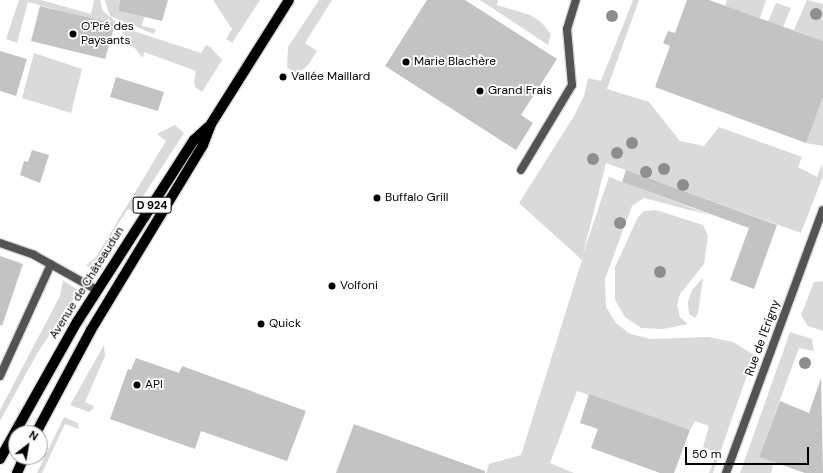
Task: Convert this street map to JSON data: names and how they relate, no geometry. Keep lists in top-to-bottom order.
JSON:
{
  "streets": {
    "main road": ["D 924", "Avenue de Châteaudun"],
    "street": ["Rue de l'Erigny"]
  },
  "crossings": [
    ["D 924", "Avenue de Châteaudun"]
  ],
  "places": [
    "O'Pré des Paysants",
    "Marie Blachère",
    "Vallée Maillard",
    "Grand Frais",
    "Buffalo Grill",
    "Volfoni",
    "Quick",
    "API"
  ],
  "scale_bar": "50 m",
  "north": "top right"
}
